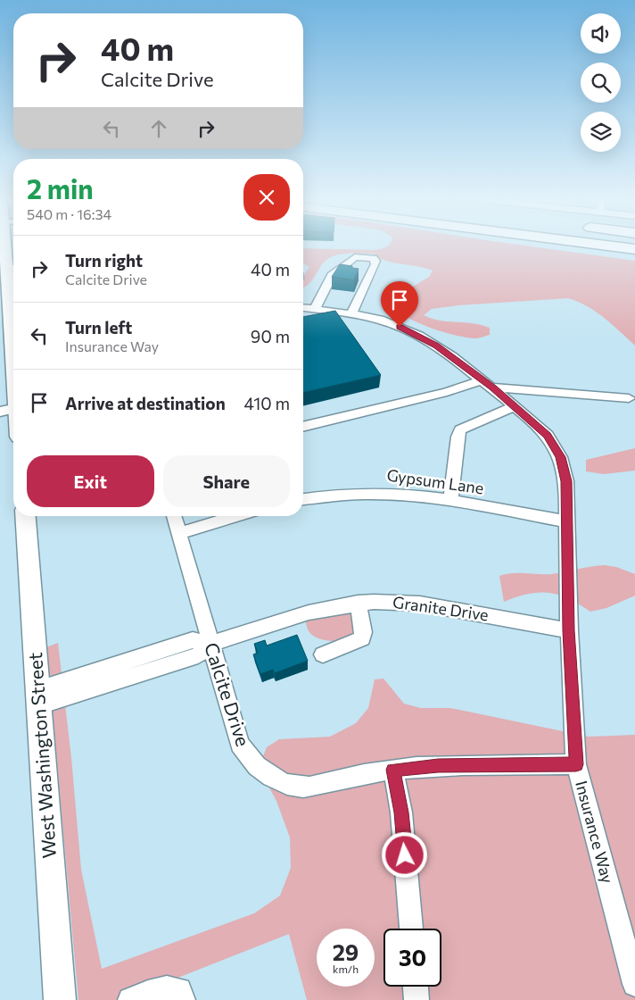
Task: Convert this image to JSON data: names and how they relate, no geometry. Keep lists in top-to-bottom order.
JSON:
{
  "streets": {
    "main road": ["West Washington Street"],
    "street": [
      "Gypsum Lane",
      "Granite Drive",
      "Calcite Drive",
      "Insurance Way"
    ]
  },
  "crossings": [
    ["Gypsum Lane", "Insurance Way"],
    ["Granite Drive", "Calcite Drive"],
    ["Granite Drive", "West Washington Street"],
    ["Granite Drive", "Insurance Way"],
    ["Calcite Drive", "Insurance Way"]
  ],
  "page": {
    "turn": ["40 m", "Calcite Drive"],
    "heading": ["2 min", "540 m · 16:34"],
    "list": [
      {
        "name": "Turn right",
        "note": "Calcite Drive",
        "value": "40 m"
      },
      {
        "name": "Turn left",
        "note": "Insurance Way",
        "value": "90 m"
      },
      {
        "name": "Arrive at destination",
        "value": "410 m"
      }
    ],
    "buttons": ["Exit", "Share"],
    "speed": "29 km/h",
    "limit": "30"
  }
}
